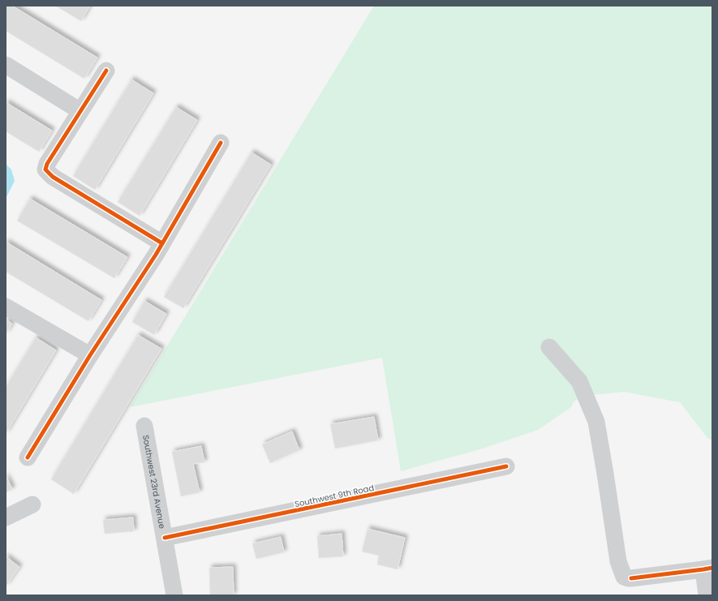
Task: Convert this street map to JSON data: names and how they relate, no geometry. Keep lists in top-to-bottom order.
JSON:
{
  "streets": {
    "street": ["Southwest 23rd Avenue", "Southwest 9th Road"]
  },
  "crossings": [
    ["Southwest 23rd Avenue", "Southwest 9th Road"]
  ]
}
